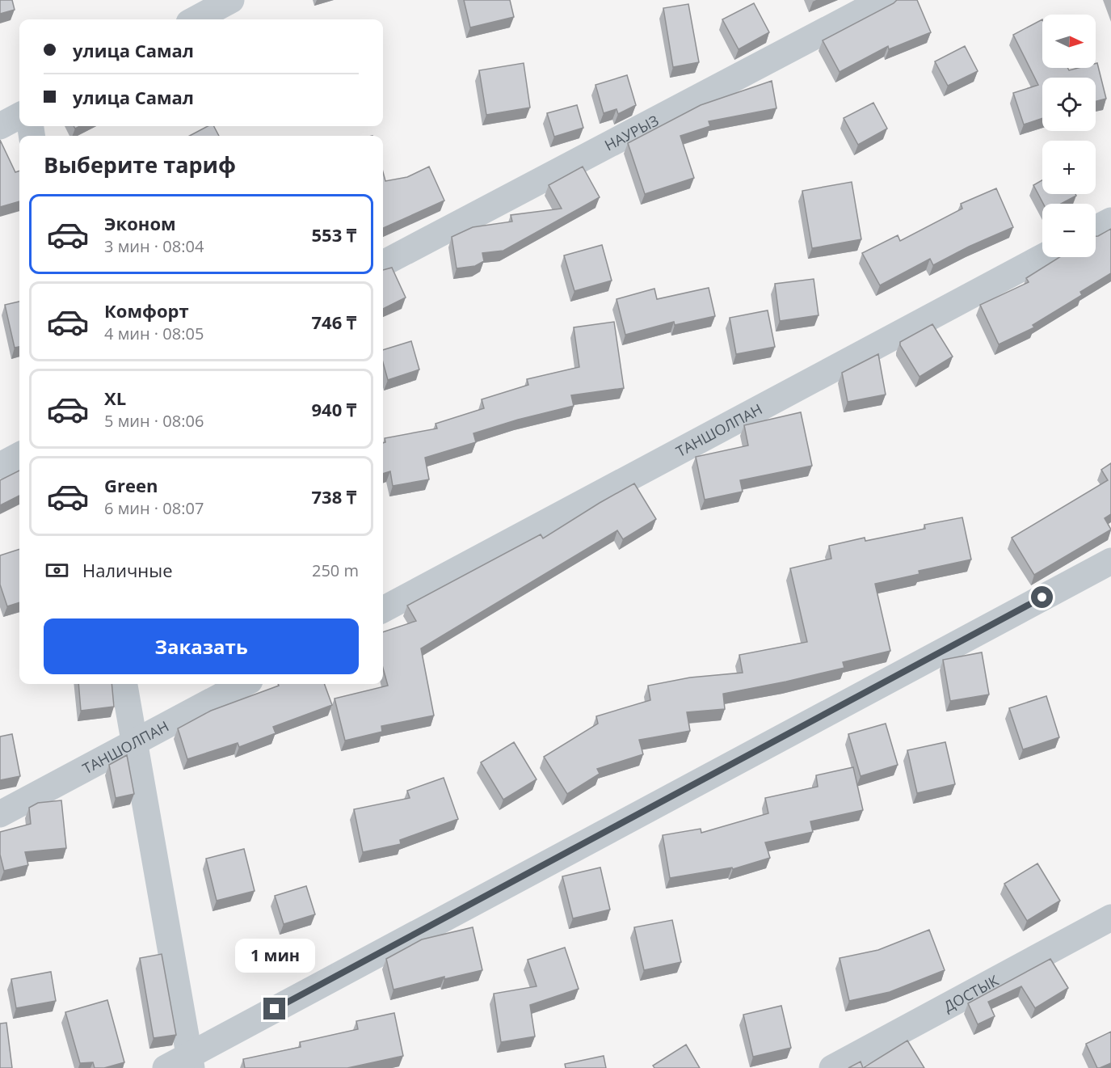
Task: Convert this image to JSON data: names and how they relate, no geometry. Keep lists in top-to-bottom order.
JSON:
{
  "streets": {
    "street": ["НАУРЫЗ", "ТАНШОЛПАН", "ДОСТЫК"]
  },
  "north": "right",
  "page": {
    "map_buttons": ["+", "−"],
    "banner": ["улица Самал", "улица Самал"],
    "heading": "Выберите тариф",
    "list": [
      {
        "name": "Эконом",
        "note": "3 мин · 08:04",
        "value": "553 ₸"
      },
      {
        "name": "Комфорт",
        "note": "4 мин · 08:05",
        "value": "746 ₸"
      },
      {
        "name": "XL",
        "note": "5 мин · 08:06",
        "value": "940 ₸"
      },
      {
        "name": "Green",
        "note": "6 мин · 08:07",
        "value": "738 ₸"
      }
    ],
    "pay": ["Наличные", "250 m"],
    "buttons": "Заказать",
    "bubble": "1 мин"
  }
}
